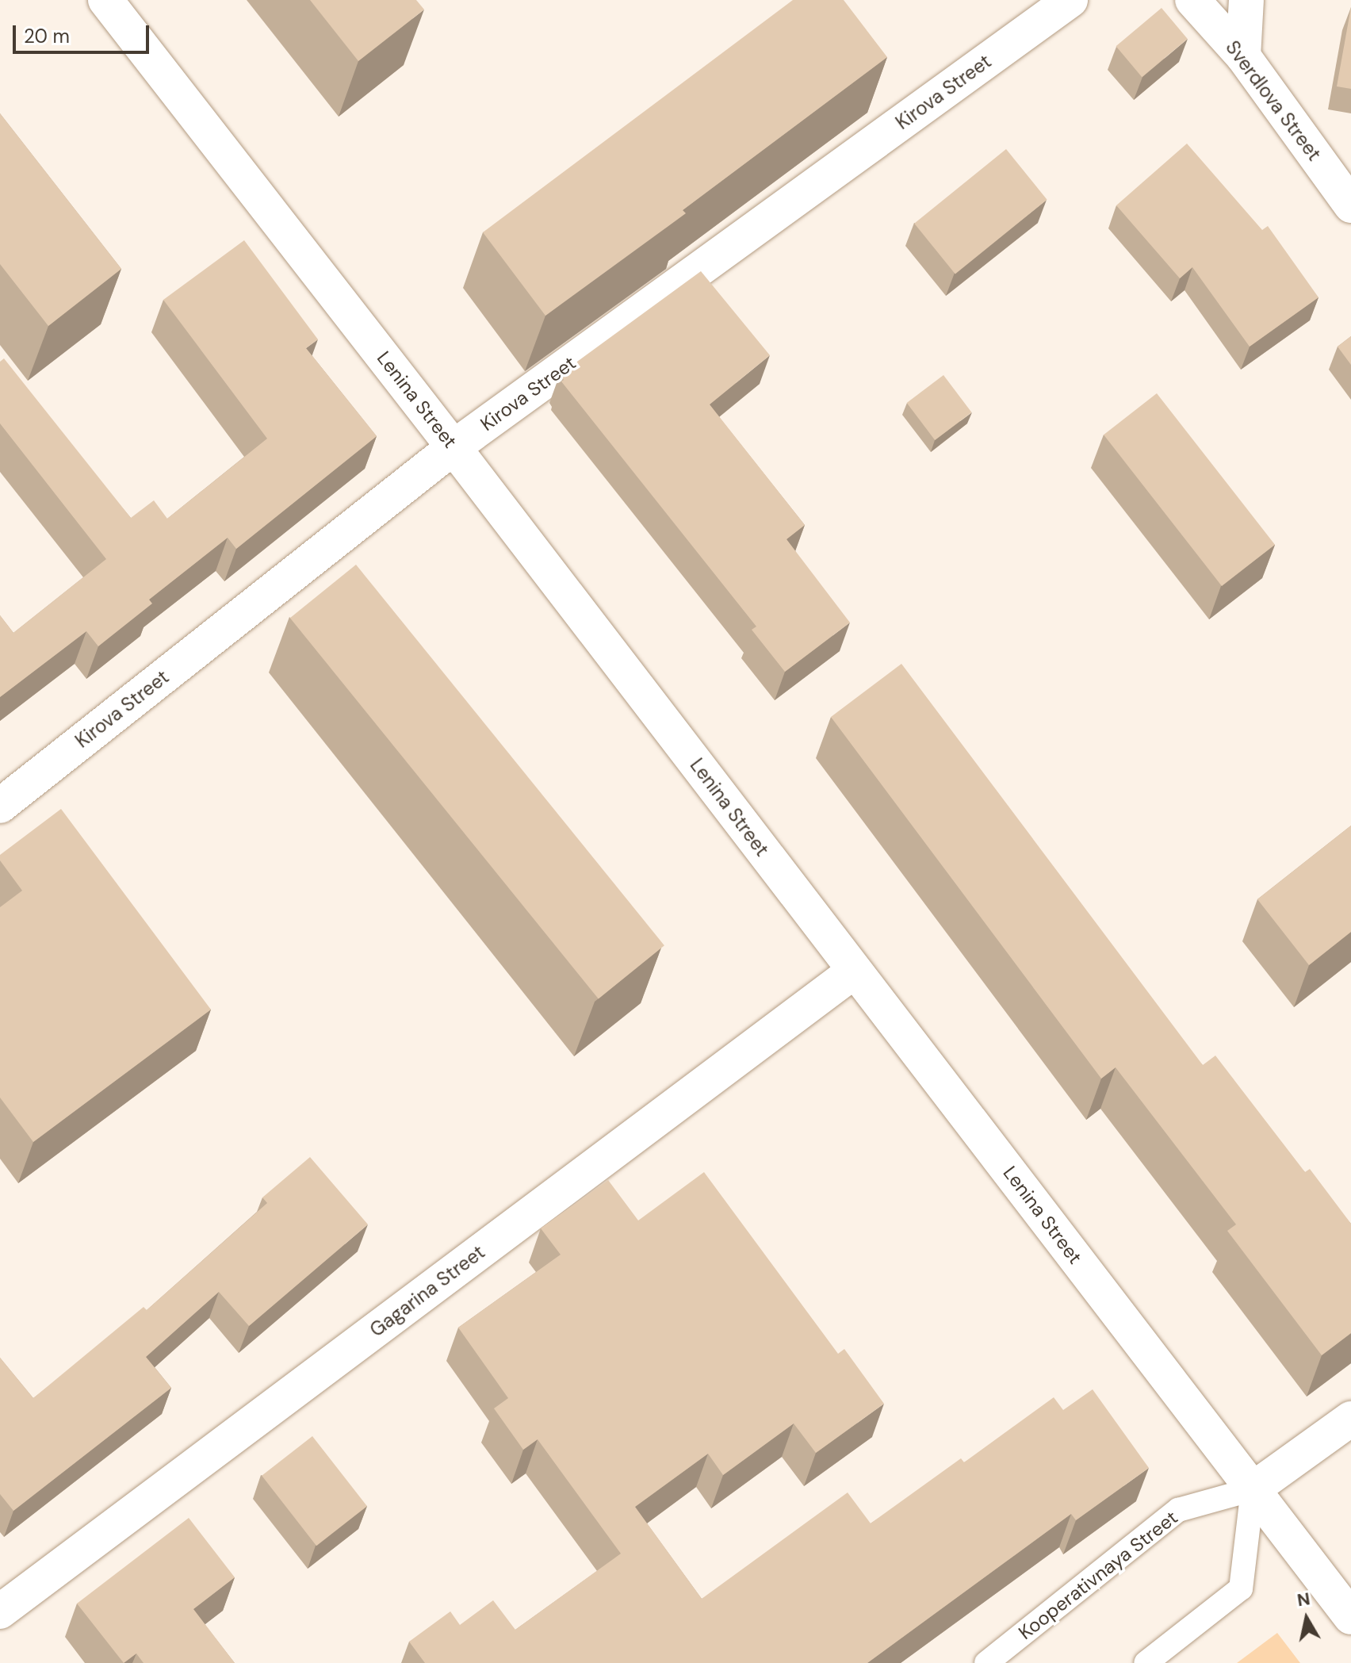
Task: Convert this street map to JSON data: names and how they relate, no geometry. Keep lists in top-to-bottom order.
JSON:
{
  "streets": {
    "street": [
      "Kirova Street",
      "Sverdlova Street",
      "Lenina Street",
      "Gagarina Street",
      "Kooperativnaya Street"
    ]
  },
  "crossings": [
    ["Kirova Street", "Lenina Street"],
    ["Lenina Street", "Gagarina Street"],
    ["Lenina Street", "Kooperativnaya Street"]
  ],
  "scale_bar": "20 m",
  "north": "top"
}
